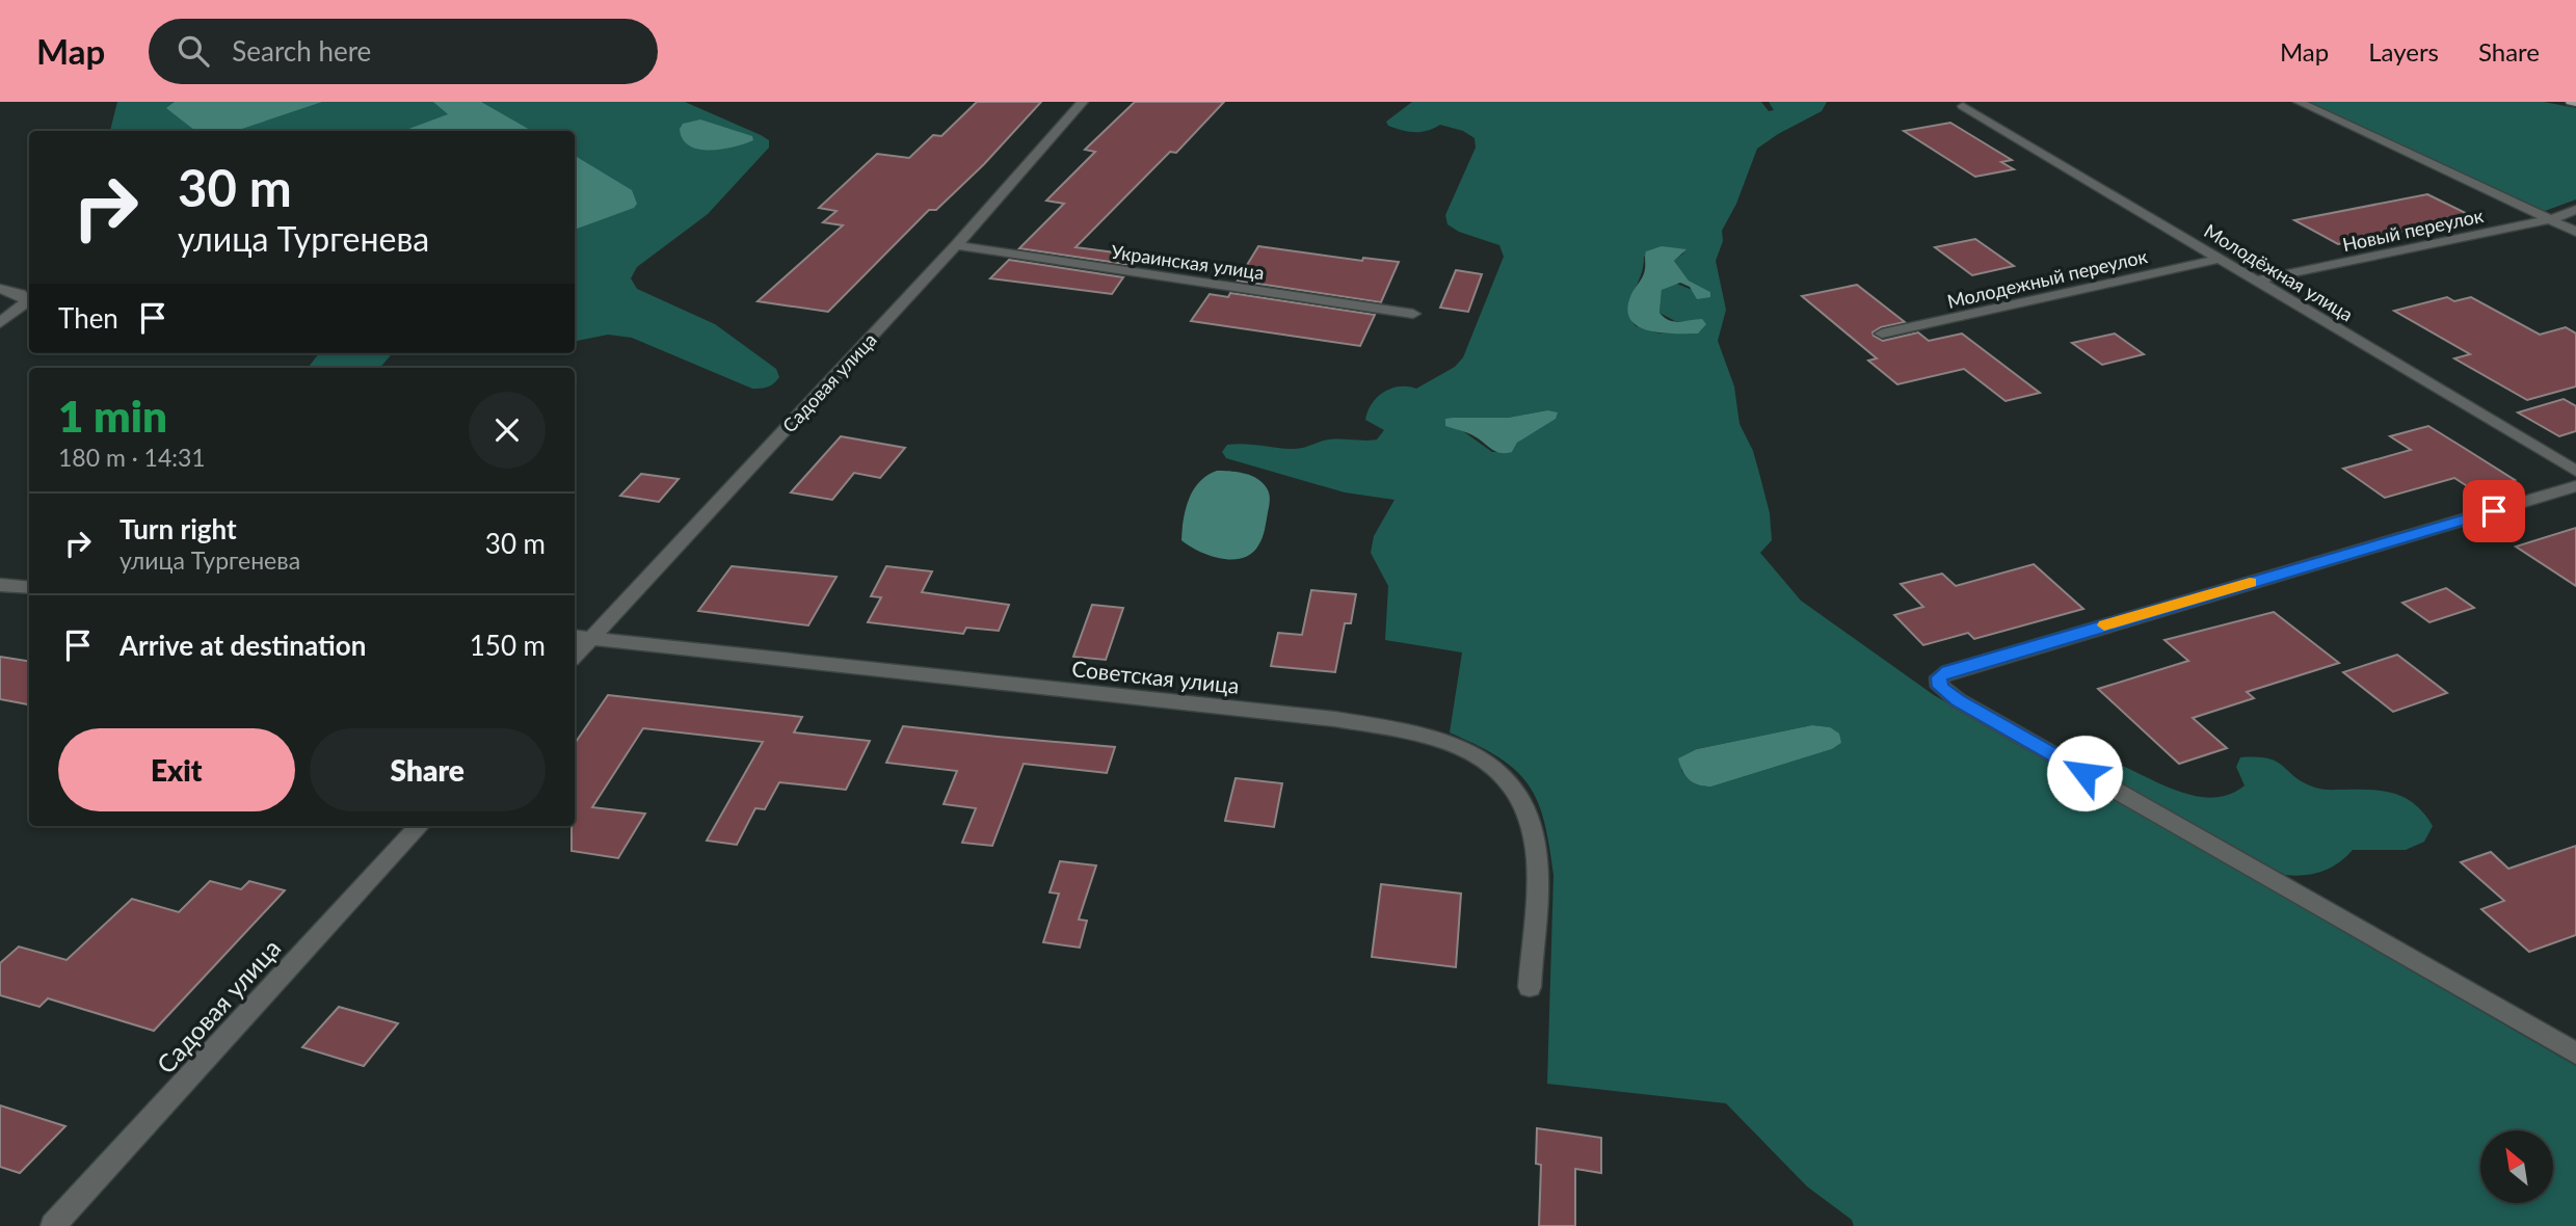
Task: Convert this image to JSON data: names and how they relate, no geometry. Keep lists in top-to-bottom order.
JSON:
{
  "streets": {
    "street": [
      "Новый переулок",
      "Украинская улица",
      "Молодёжная улица",
      "Молодежный переулок",
      "Садовая улица",
      "Советская улица"
    ]
  },
  "crossings": [
    ["Новый переулок", "Молодёжная улица"],
    ["Украинская улица", "Садовая улица"],
    ["Молодёжная улица", "Молодежный переулок"],
    ["Садовая улица", "Советская улица"]
  ],
  "north": "top left",
  "page": {
    "header": "Map",
    "search": "Search here",
    "nav": ["Map", "Layers", "Share"],
    "turn": ["30 m", "улица Тургенева"],
    "then": "Then",
    "heading": ["1 min", "180 m · 14:31"],
    "list": [
      {
        "name": "Turn right",
        "note": "улица Тургенева",
        "value": "30 m"
      },
      {
        "name": "Arrive at destination",
        "value": "150 m"
      }
    ],
    "buttons": ["Exit", "Share"]
  }
}
